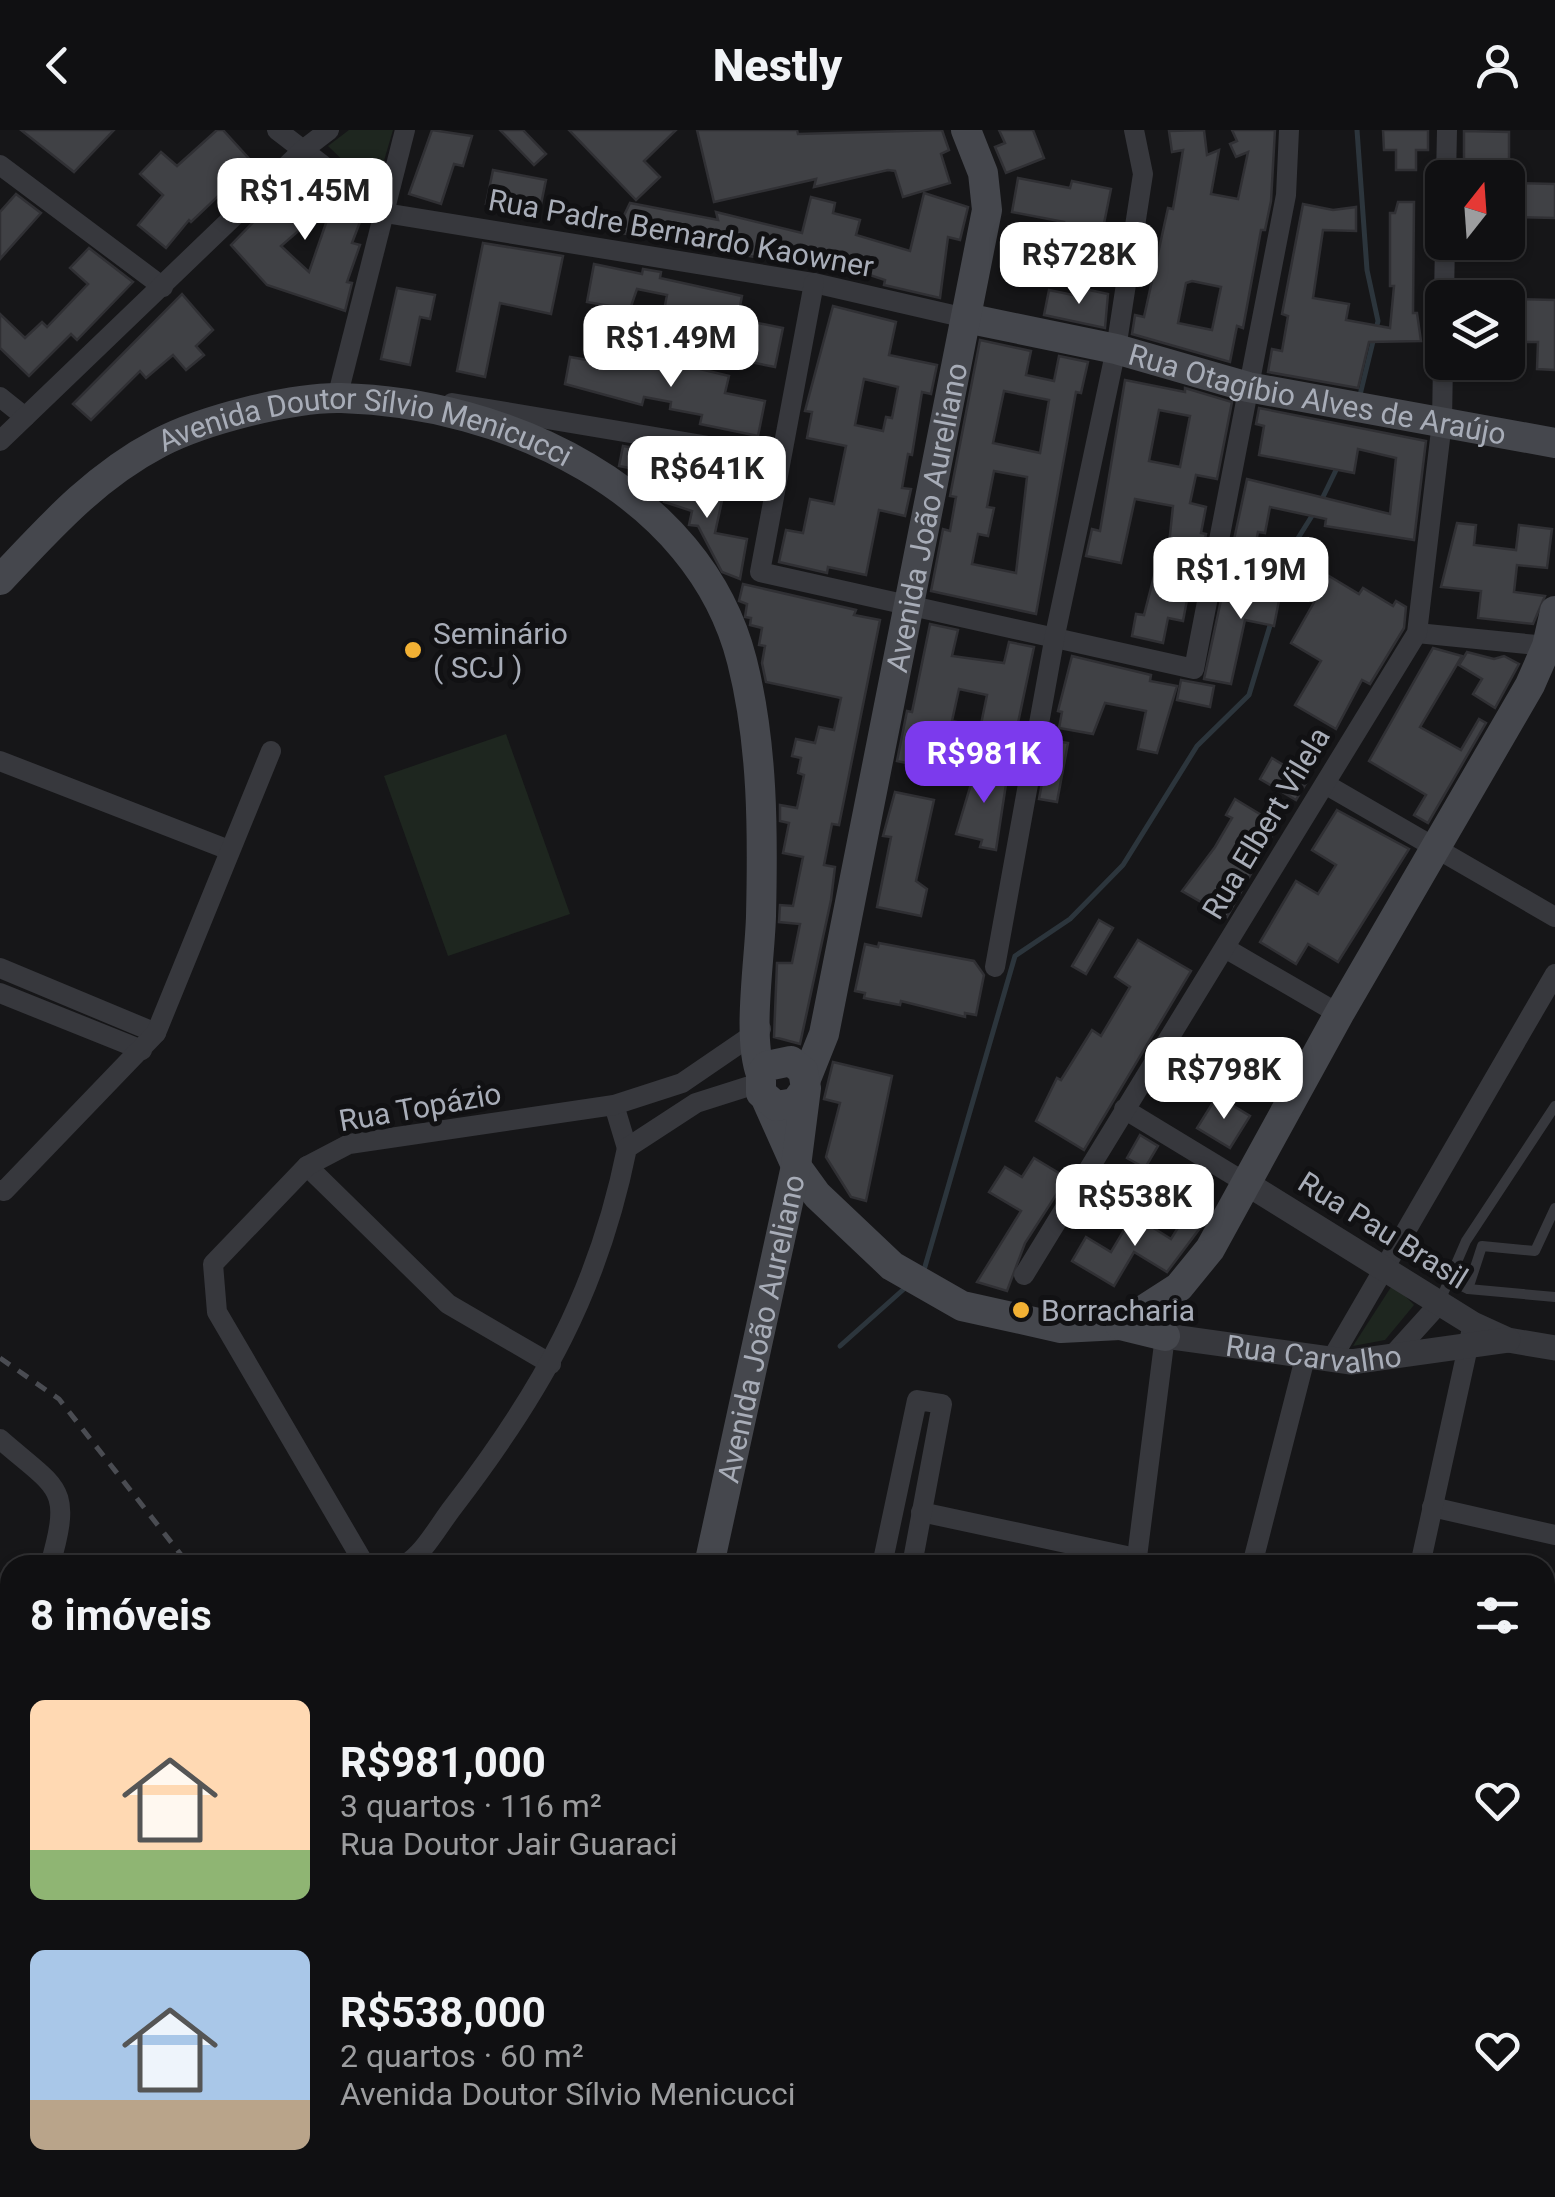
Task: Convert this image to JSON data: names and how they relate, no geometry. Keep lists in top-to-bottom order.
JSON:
{
  "streets": {
    "main road": [
      "Rua Otagíbio Alves de Araújo",
      "Avenida Doutor Sílvio Menicucci",
      "Avenida João Aureliano",
      "Rua Carvalho"
    ],
    "street": [
      "Rua Padre Bernardo Kaowner",
      "Rua Elbert Vilela",
      "Rua Topázio",
      "Rua Pau Brasil"
    ]
  },
  "crossings": [
    ["Rua Padre Bernardo Kaowner", "Rua Otagíbio Alves de Araújo"],
    ["Rua Padre Bernardo Kaowner", "Avenida João Aureliano"],
    ["Rua Otagíbio Alves de Araújo", "Avenida João Aureliano"],
    ["Rua Otagíbio Alves de Araújo", "Rua Elbert Vilela"],
    ["Avenida Doutor Sílvio Menicucci", "Avenida João Aureliano"],
    ["Avenida Doutor Sílvio Menicucci", "Rua Topázio"],
    ["Avenida Doutor Sílvio Menicucci", "Rua Carvalho"],
    ["Rua Elbert Vilela", "Rua Pau Brasil"],
    ["Rua Pau Brasil", "Rua Carvalho"]
  ],
  "places": ["Seminário ( SCJ )", "Borracharia"],
  "north": "top",
  "page": {
    "header": "Nestly",
    "price": [
      "R$1.45M",
      "R$728K",
      "R$1.49M",
      "R$641K",
      "R$1.19M",
      "R$981K",
      "R$798K",
      "R$538K"
    ],
    "heading": "8 imóveis",
    "list": [
      {
        "name": "R$981,000",
        "note": "3 quartos · 116 m² · Rua Doutor Jair Guaraci"
      },
      {
        "name": "R$538,000",
        "note": "2 quartos · 60 m² · Avenida Doutor Sílvio Menicucci"
      }
    ]
  }
}
